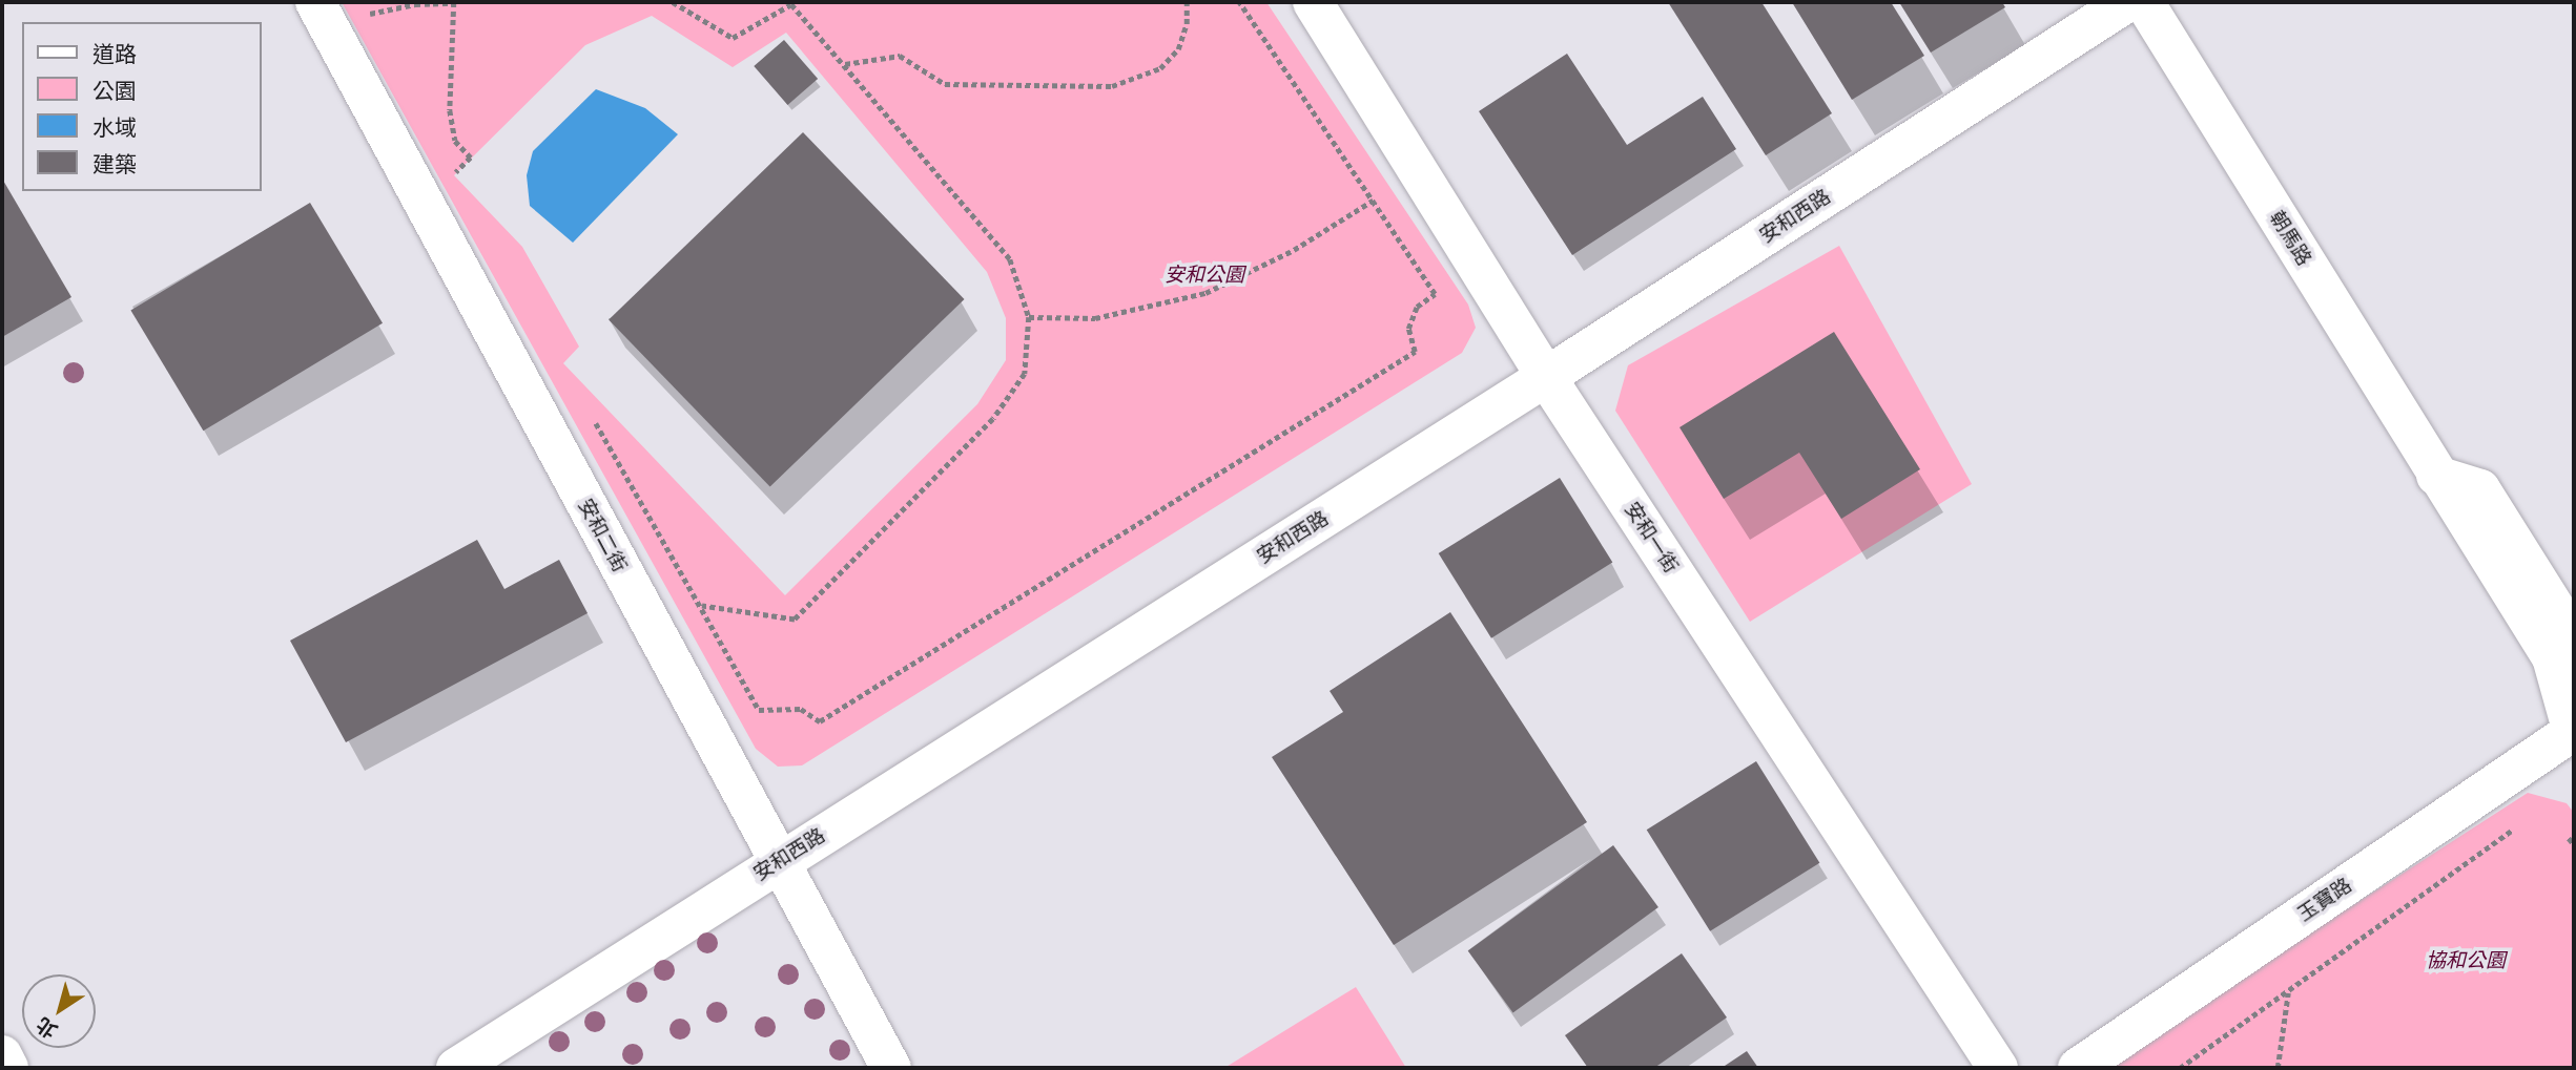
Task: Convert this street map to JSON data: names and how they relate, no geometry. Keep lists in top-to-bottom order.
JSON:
{
  "streets": {
    "street": [
      "安和西路",
      "朝馬路",
      "安和二街",
      "安和一街",
      "玉寶路"
    ]
  },
  "crossings": [
    ["安和西路", "安和二街"],
    ["安和西路", "安和一街"],
    ["朝馬路", "玉寶路"]
  ],
  "parks": ["安和公園", "協和公園"],
  "legend": [
    "道路",
    "公園",
    "水域",
    "建築"
  ],
  "north": "bottom left"
}
